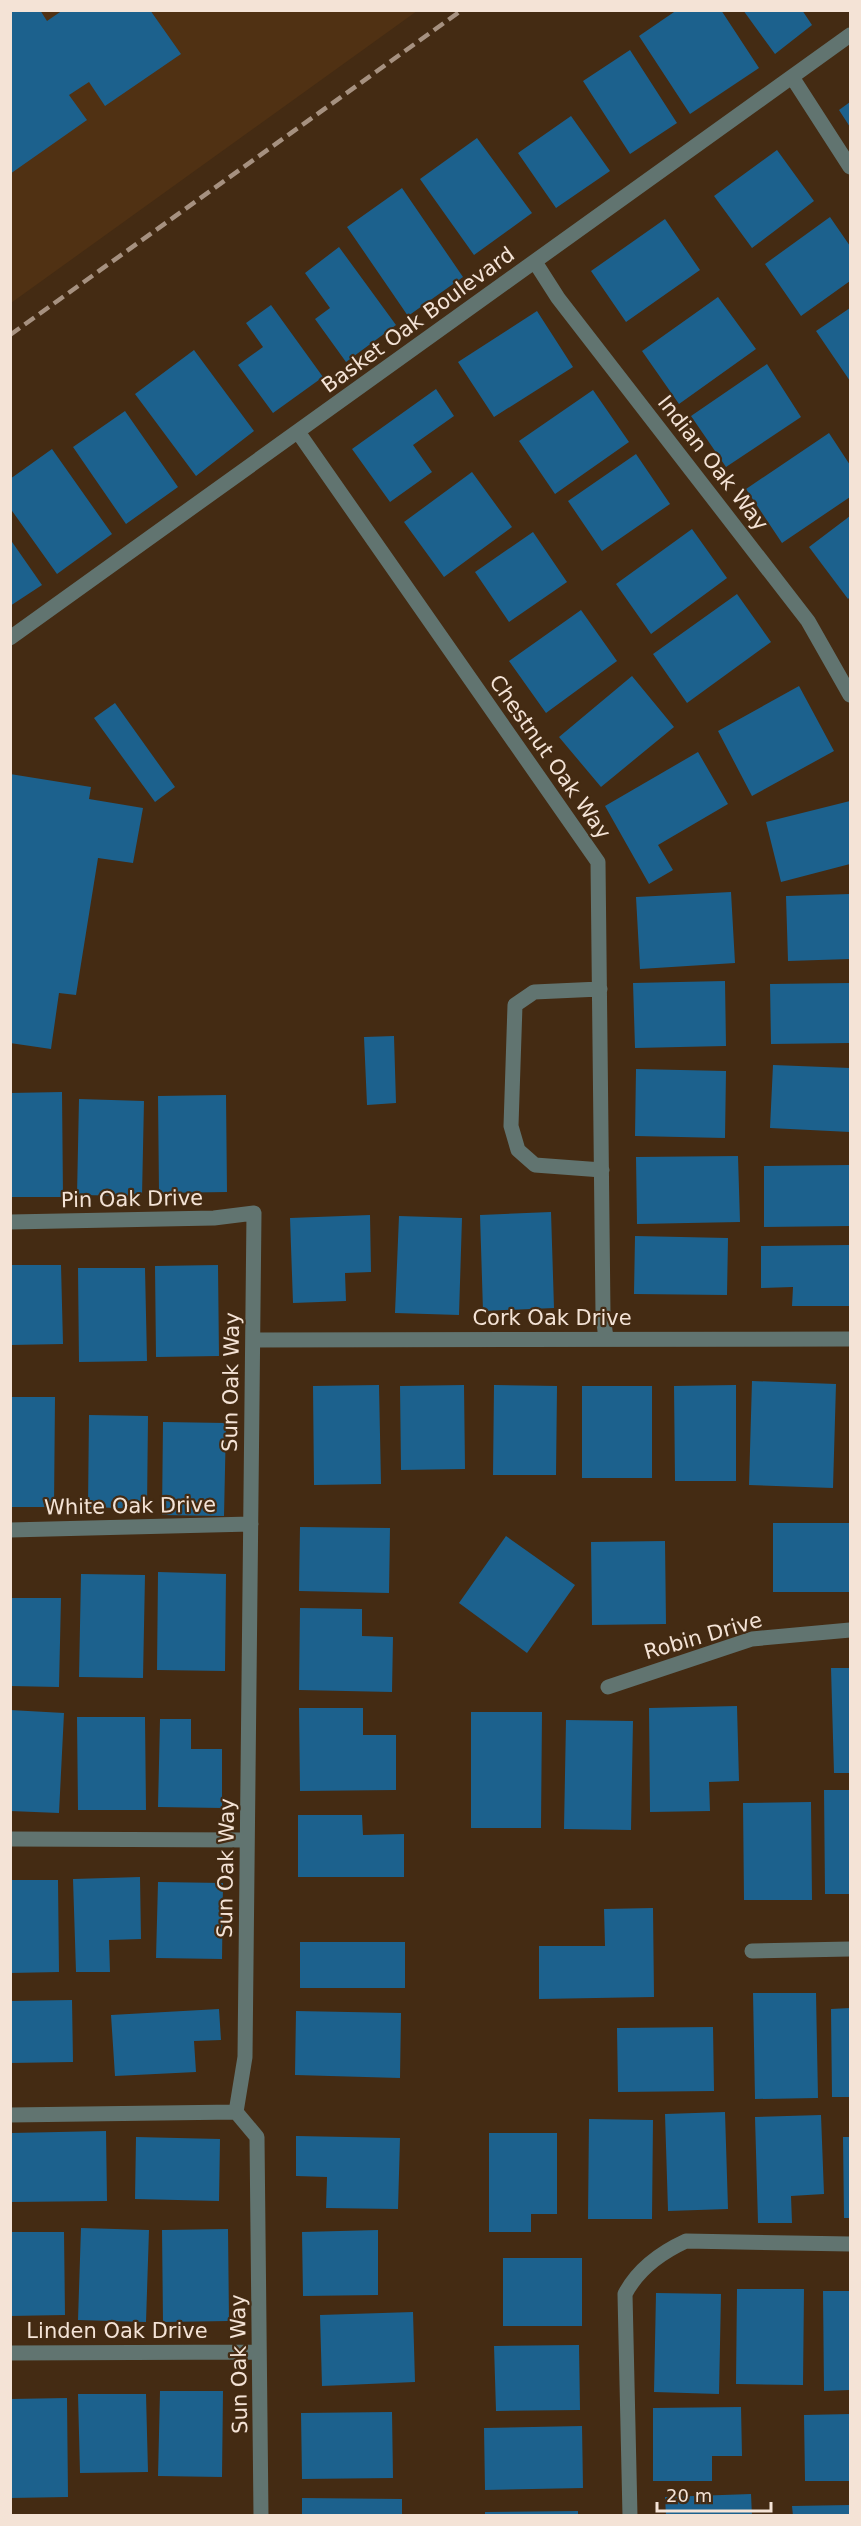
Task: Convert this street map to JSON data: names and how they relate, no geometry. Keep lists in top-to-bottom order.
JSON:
{
  "streets": {
    "street": [
      "Basket Oak Boulevard",
      "Indian Oak Way",
      "Chestnut Oak Way",
      "Pin Oak Drive",
      "Cork Oak Drive",
      "Sun Oak Way",
      "White Oak Drive",
      "Robin Drive",
      "Linden Oak Drive"
    ]
  },
  "crossings": [
    ["Basket Oak Boulevard", "Indian Oak Way"],
    ["Basket Oak Boulevard", "Chestnut Oak Way"],
    ["Chestnut Oak Way", "Cork Oak Drive"],
    ["Pin Oak Drive", "Sun Oak Way"],
    ["Cork Oak Drive", "Sun Oak Way"],
    ["Sun Oak Way", "White Oak Drive"],
    ["Sun Oak Way", "Linden Oak Drive"]
  ],
  "scale_bar": "20 m"
}
